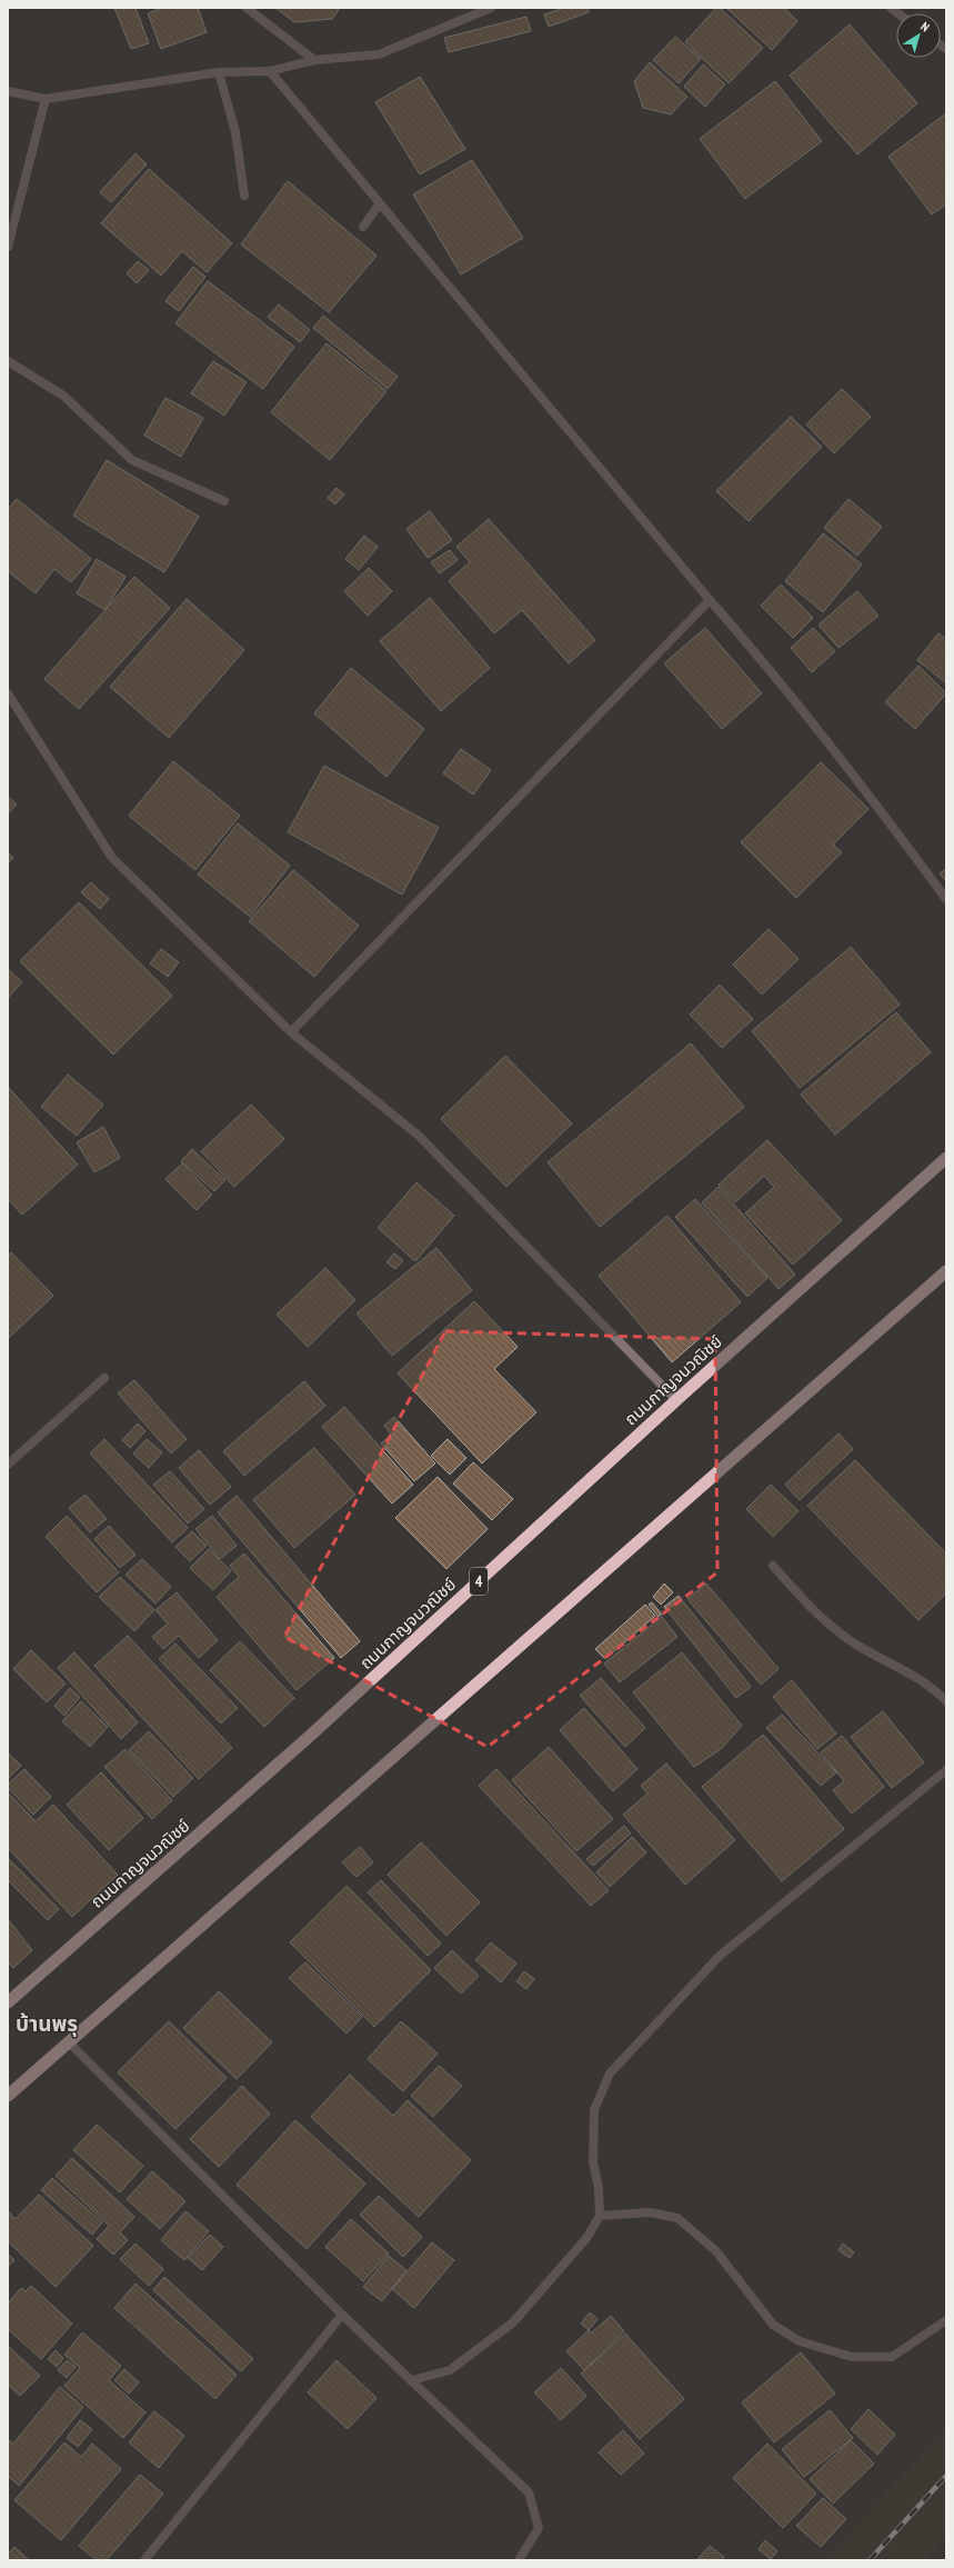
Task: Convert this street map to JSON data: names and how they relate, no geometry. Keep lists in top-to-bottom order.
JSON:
{
  "streets": {
    "highway": ["ถนนกาญจนวณิชย์", "4"]
  },
  "districts": ["บ้านพรุ"],
  "north": "top right"
}
